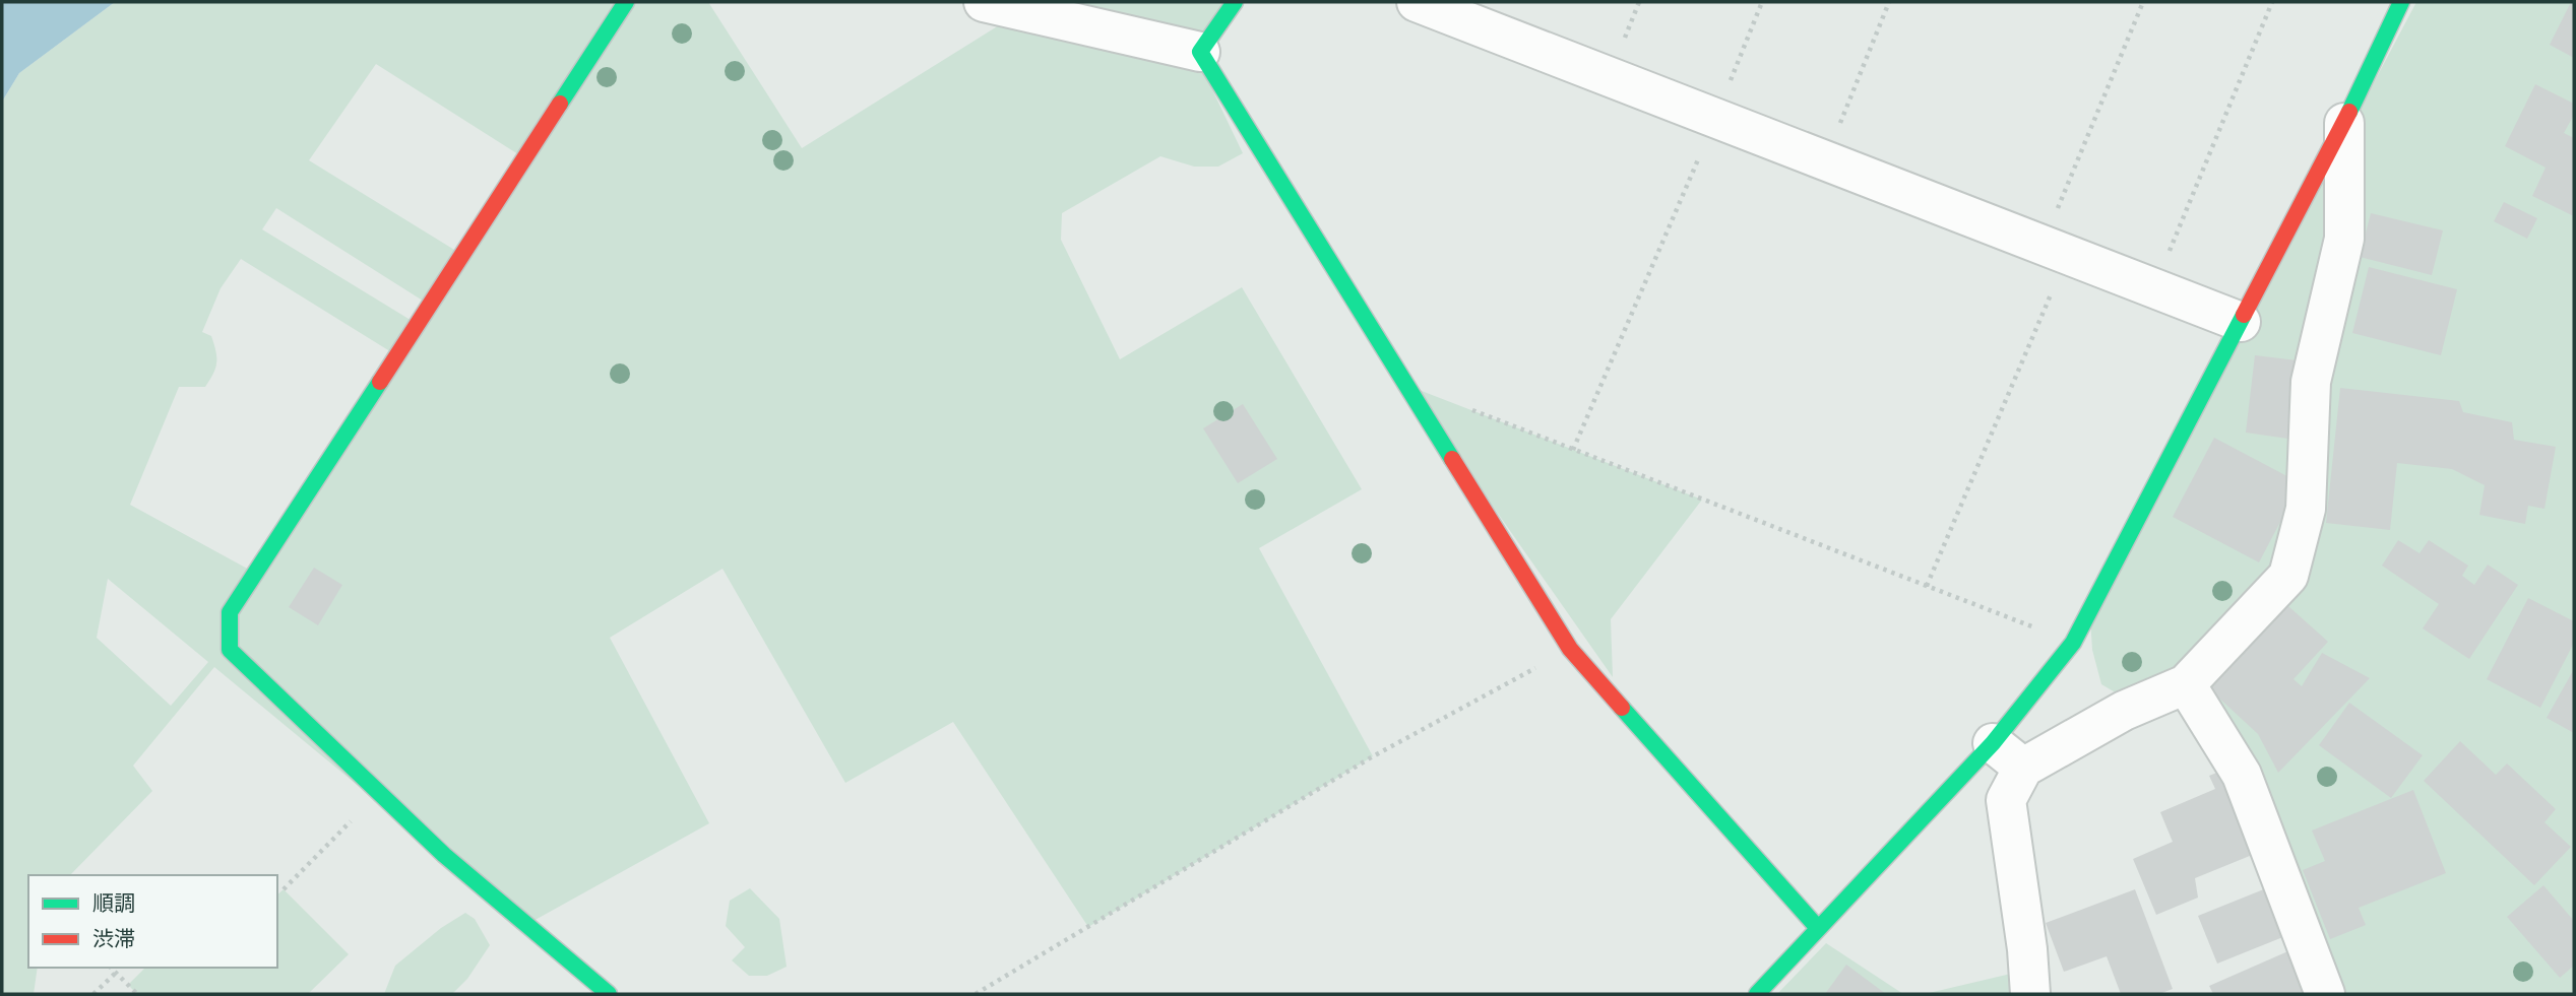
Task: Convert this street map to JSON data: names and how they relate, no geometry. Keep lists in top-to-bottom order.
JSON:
{
  "legend": ["順調", "渋滞"]
}
